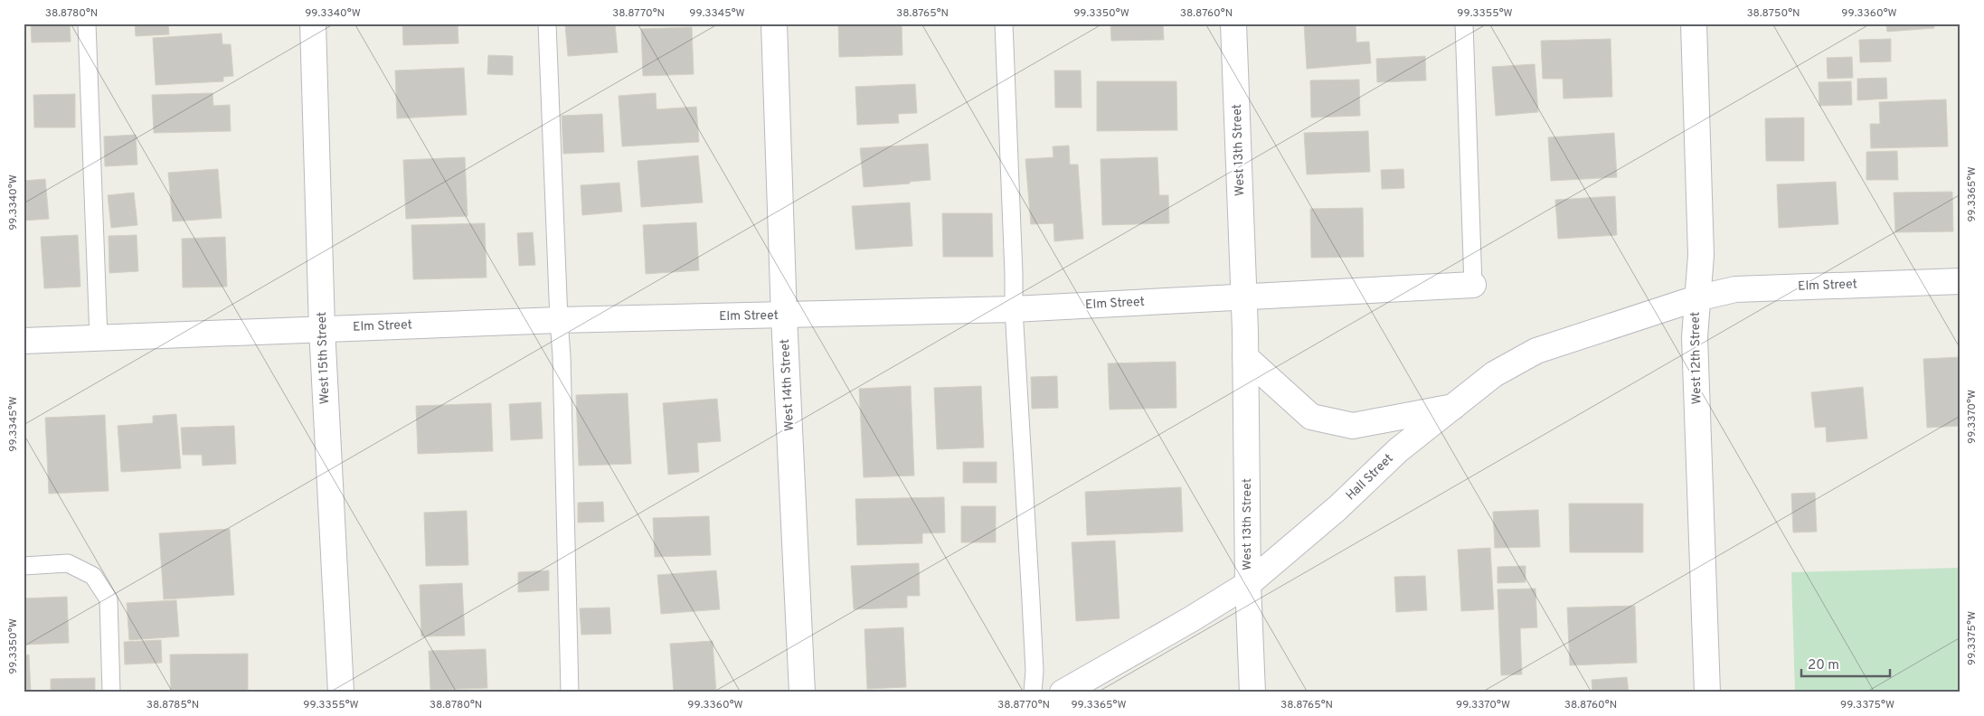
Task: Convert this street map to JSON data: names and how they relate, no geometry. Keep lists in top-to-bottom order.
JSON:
{
  "streets": {
    "street": [
      "West 13th Street",
      "Elm Street",
      "West 15th Street",
      "West 12th Street",
      "West 14th Street",
      "Hall Street"
    ]
  },
  "crossings": [
    ["West 13th Street", "Elm Street"],
    ["West 13th Street", "Hall Street"],
    ["Elm Street", "West 15th Street"],
    ["Elm Street", "West 12th Street"],
    ["Elm Street", "West 14th Street"],
    ["Elm Street", "Hall Street"],
    ["West 12th Street", "Hall Street"]
  ],
  "scale_bar": "20 m",
  "coordinates": [
    "38.8780°N",
    "99.3340°W",
    "38.8770°N",
    "99.3345°W",
    "38.8765°N",
    "99.3350°W",
    "38.8760°N",
    "99.3355°W",
    "38.8750°N",
    "99.3360°W",
    "99.3365°W",
    "99.3370°W",
    "99.3375°W",
    "38.8785°N"
  ]
}
